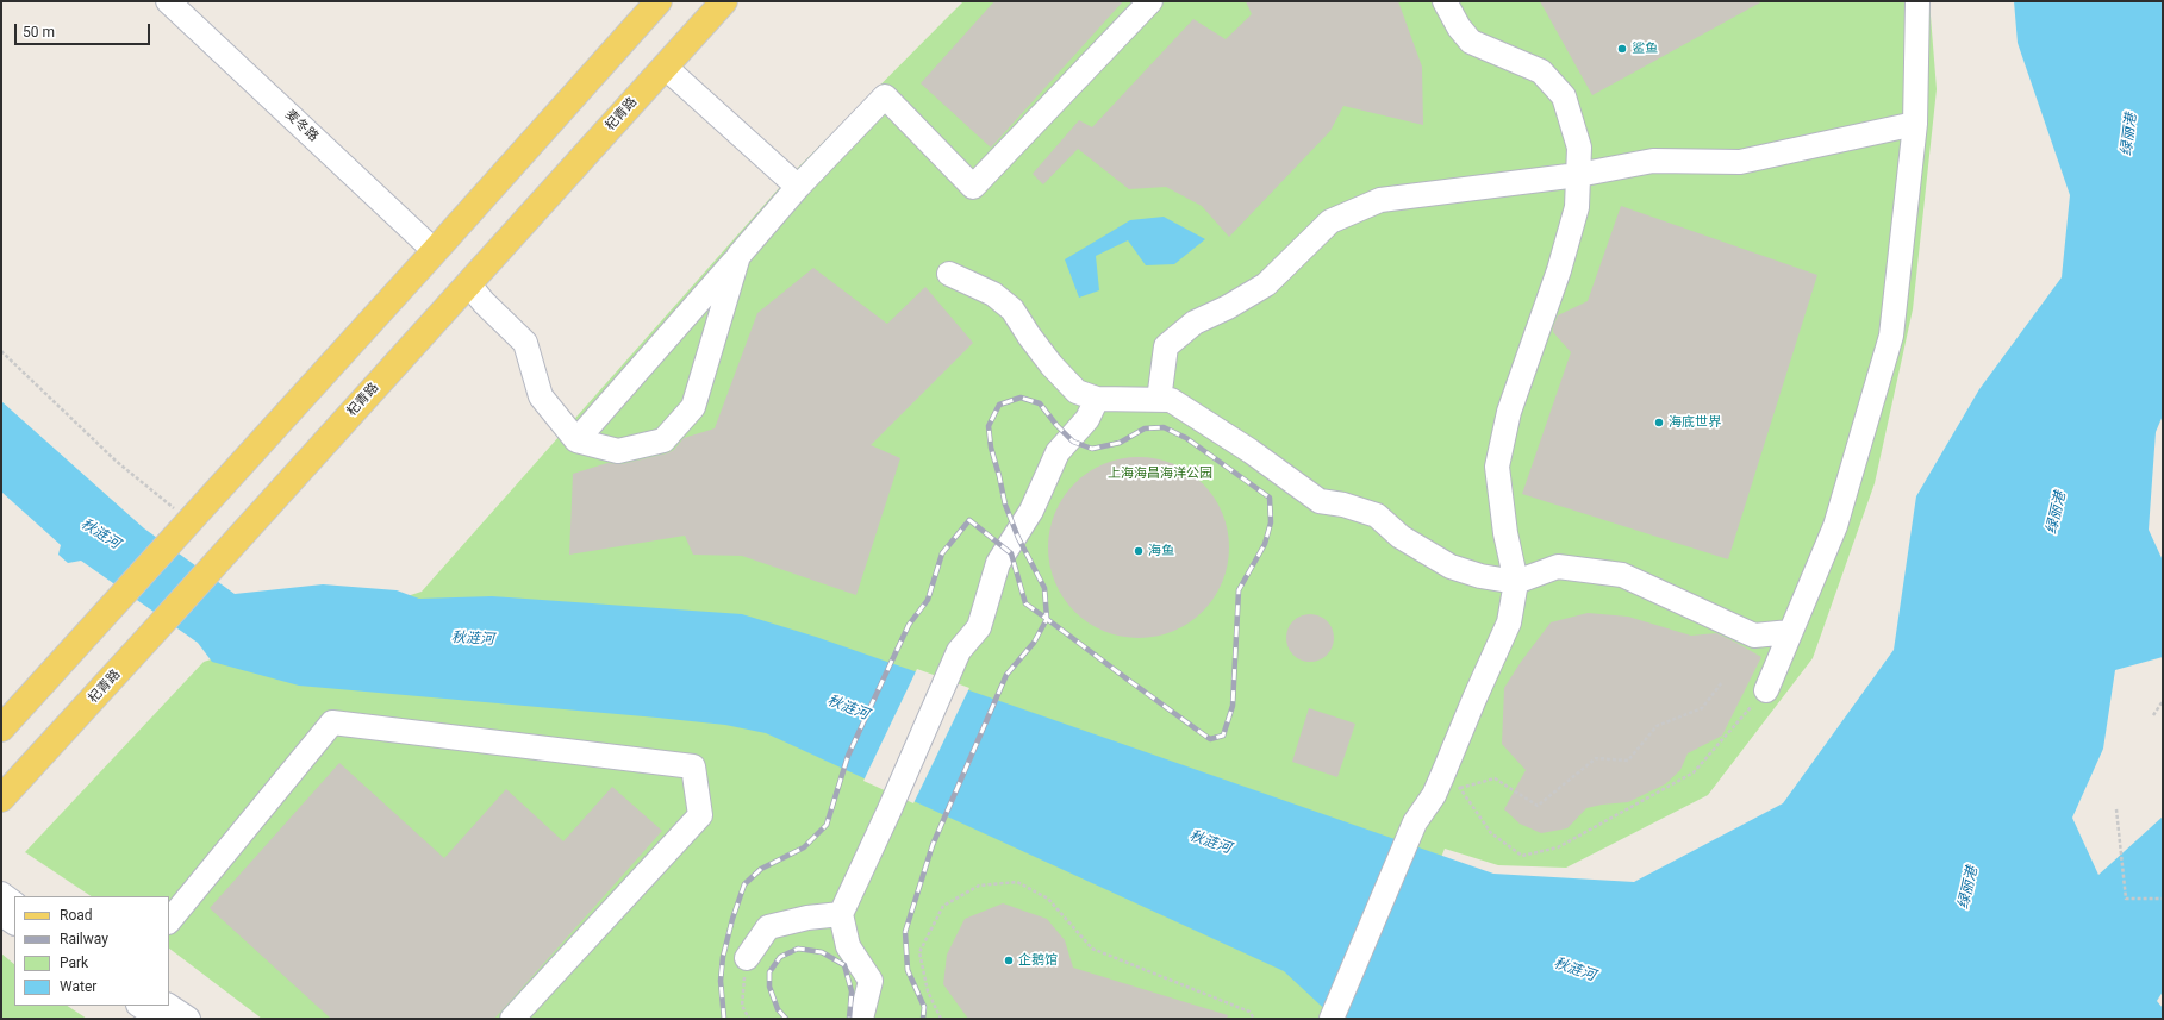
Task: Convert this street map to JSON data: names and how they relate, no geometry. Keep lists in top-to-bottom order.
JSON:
{
  "streets": {
    "main road": ["杞青路"],
    "street": ["麦冬路"]
  },
  "water": ["绿丽港", "秋涟河"],
  "parks": ["上海海昌海洋公园"],
  "places": [
    "鲨鱼",
    "海底世界",
    "海鱼",
    "企鹅馆"
  ],
  "legend": [
    "Road",
    "Railway",
    "Park",
    "Water"
  ],
  "scale_bar": "50 m"
}
